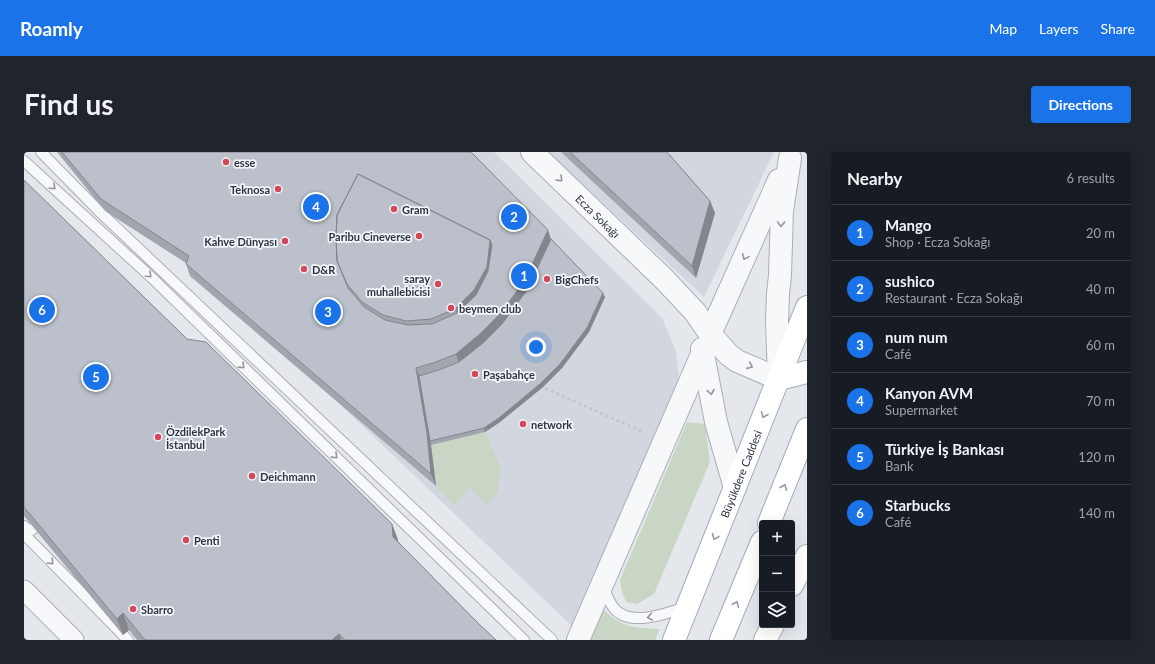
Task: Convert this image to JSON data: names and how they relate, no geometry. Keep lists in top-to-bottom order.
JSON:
{
  "streets": {
    "main road": ["Büyükdere Caddesi"],
    "street": ["Ecza Sokağı"]
  },
  "one_way": ["Ecza Sokağı"],
  "places": [
    "esse",
    "Teknosa",
    "Gram",
    "Paribu Cineverse",
    "Kahve Dünyası",
    "D&R",
    "BigChefs",
    "saray muhallebicisi",
    "beymen club",
    "Paşabahçe",
    "network",
    "ÖzdilekPark İstanbul",
    "Deichmann",
    "Penti",
    "Sbarro"
  ],
  "page": {
    "header": "Roamly",
    "nav": ["Map", "Layers", "Share"],
    "buttons": "Directions",
    "title": "Find us",
    "heading": ["Nearby", "6 results"],
    "pins": [
      "4",
      "2",
      "1",
      "6",
      "3",
      "5"
    ],
    "list": [
      {
        "mark": "1",
        "name": "Mango",
        "note": "Shop · Ecza Sokağı",
        "value": "20 m"
      },
      {
        "mark": "2",
        "name": "sushico",
        "note": "Restaurant · Ecza Sokağı",
        "value": "40 m"
      },
      {
        "mark": "3",
        "name": "num num",
        "note": "Café",
        "value": "60 m"
      },
      {
        "mark": "4",
        "name": "Kanyon AVM",
        "note": "Supermarket",
        "value": "70 m"
      },
      {
        "mark": "5",
        "name": "Türkiye İş Bankası",
        "note": "Bank",
        "value": "120 m"
      },
      {
        "mark": "6",
        "name": "Starbucks",
        "note": "Café",
        "value": "140 m"
      }
    ],
    "map_buttons": ["+", "−"]
  }
}
